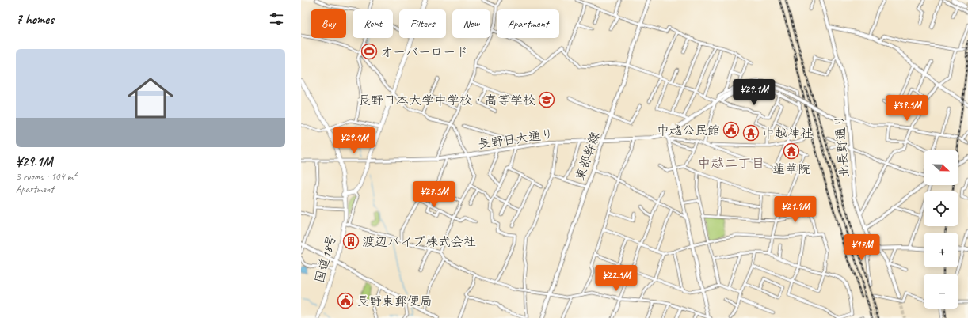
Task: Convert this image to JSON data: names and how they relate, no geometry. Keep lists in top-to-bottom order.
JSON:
{
  "streets": {
    "main road": ["国道18号"],
    "street": ["長野日大通り", "北長野通り", "東部幹線"]
  },
  "crossings": [
    ["長野日大通り", "東部幹線"]
  ],
  "districts": ["中越二丁目"],
  "places": {
    "sports": ["オーバーロード"],
    "school or university": ["長野日本大学中学校・高等学校"],
    "public building": ["中越公民館", "長野東郵便局"],
    "temple": ["中越神社", "蓮華院"],
    "building": ["渡辺パイプ株式会社"]
  },
  "north": "right",
  "page": {
    "heading": "7 homes",
    "chip": [
      "Buy",
      "Rent",
      "Filters",
      "New",
      "Apartment"
    ],
    "list": [
      {
        "name": "¥29.1M",
        "note": "3 rooms · 104 m² · Apartment"
      }
    ],
    "price": [
      "¥29.1M",
      "¥39.5M",
      "¥29.4M",
      "¥27.5M",
      "¥21.9M",
      "¥17M",
      "¥22.5M"
    ],
    "map_buttons": ["+", "−"]
  }
}
